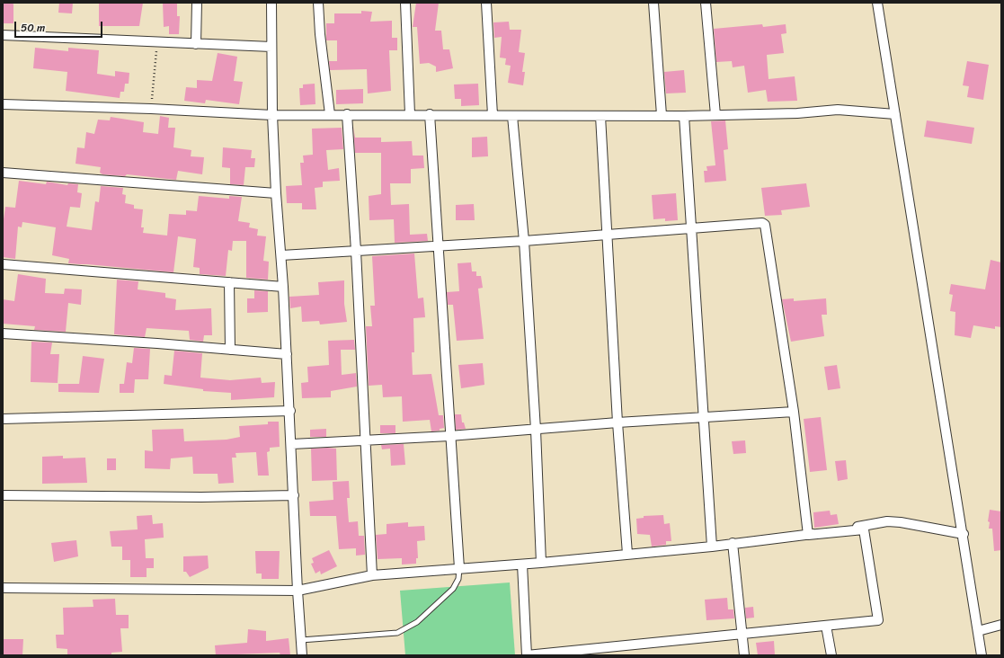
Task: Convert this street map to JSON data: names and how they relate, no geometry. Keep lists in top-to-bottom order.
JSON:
{
  "scale_bar": "50 m"
}
